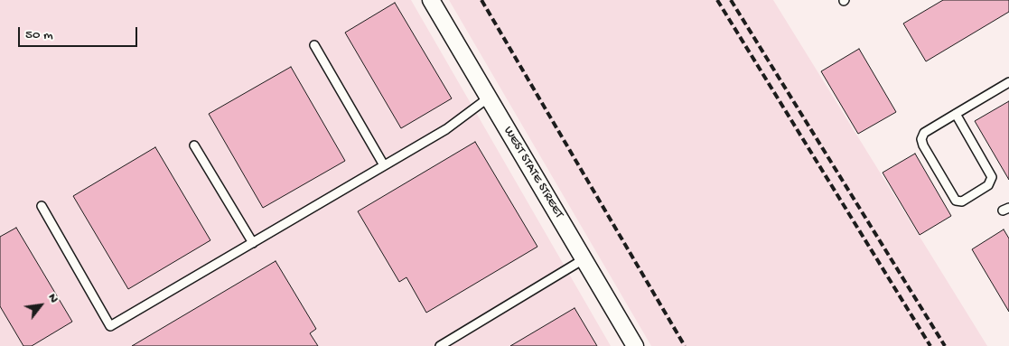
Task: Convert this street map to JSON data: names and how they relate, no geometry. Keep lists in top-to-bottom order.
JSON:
{
  "streets": {
    "street": ["WEST STATE STREET"]
  },
  "scale_bar": "50 m",
  "north": "top right"
}
